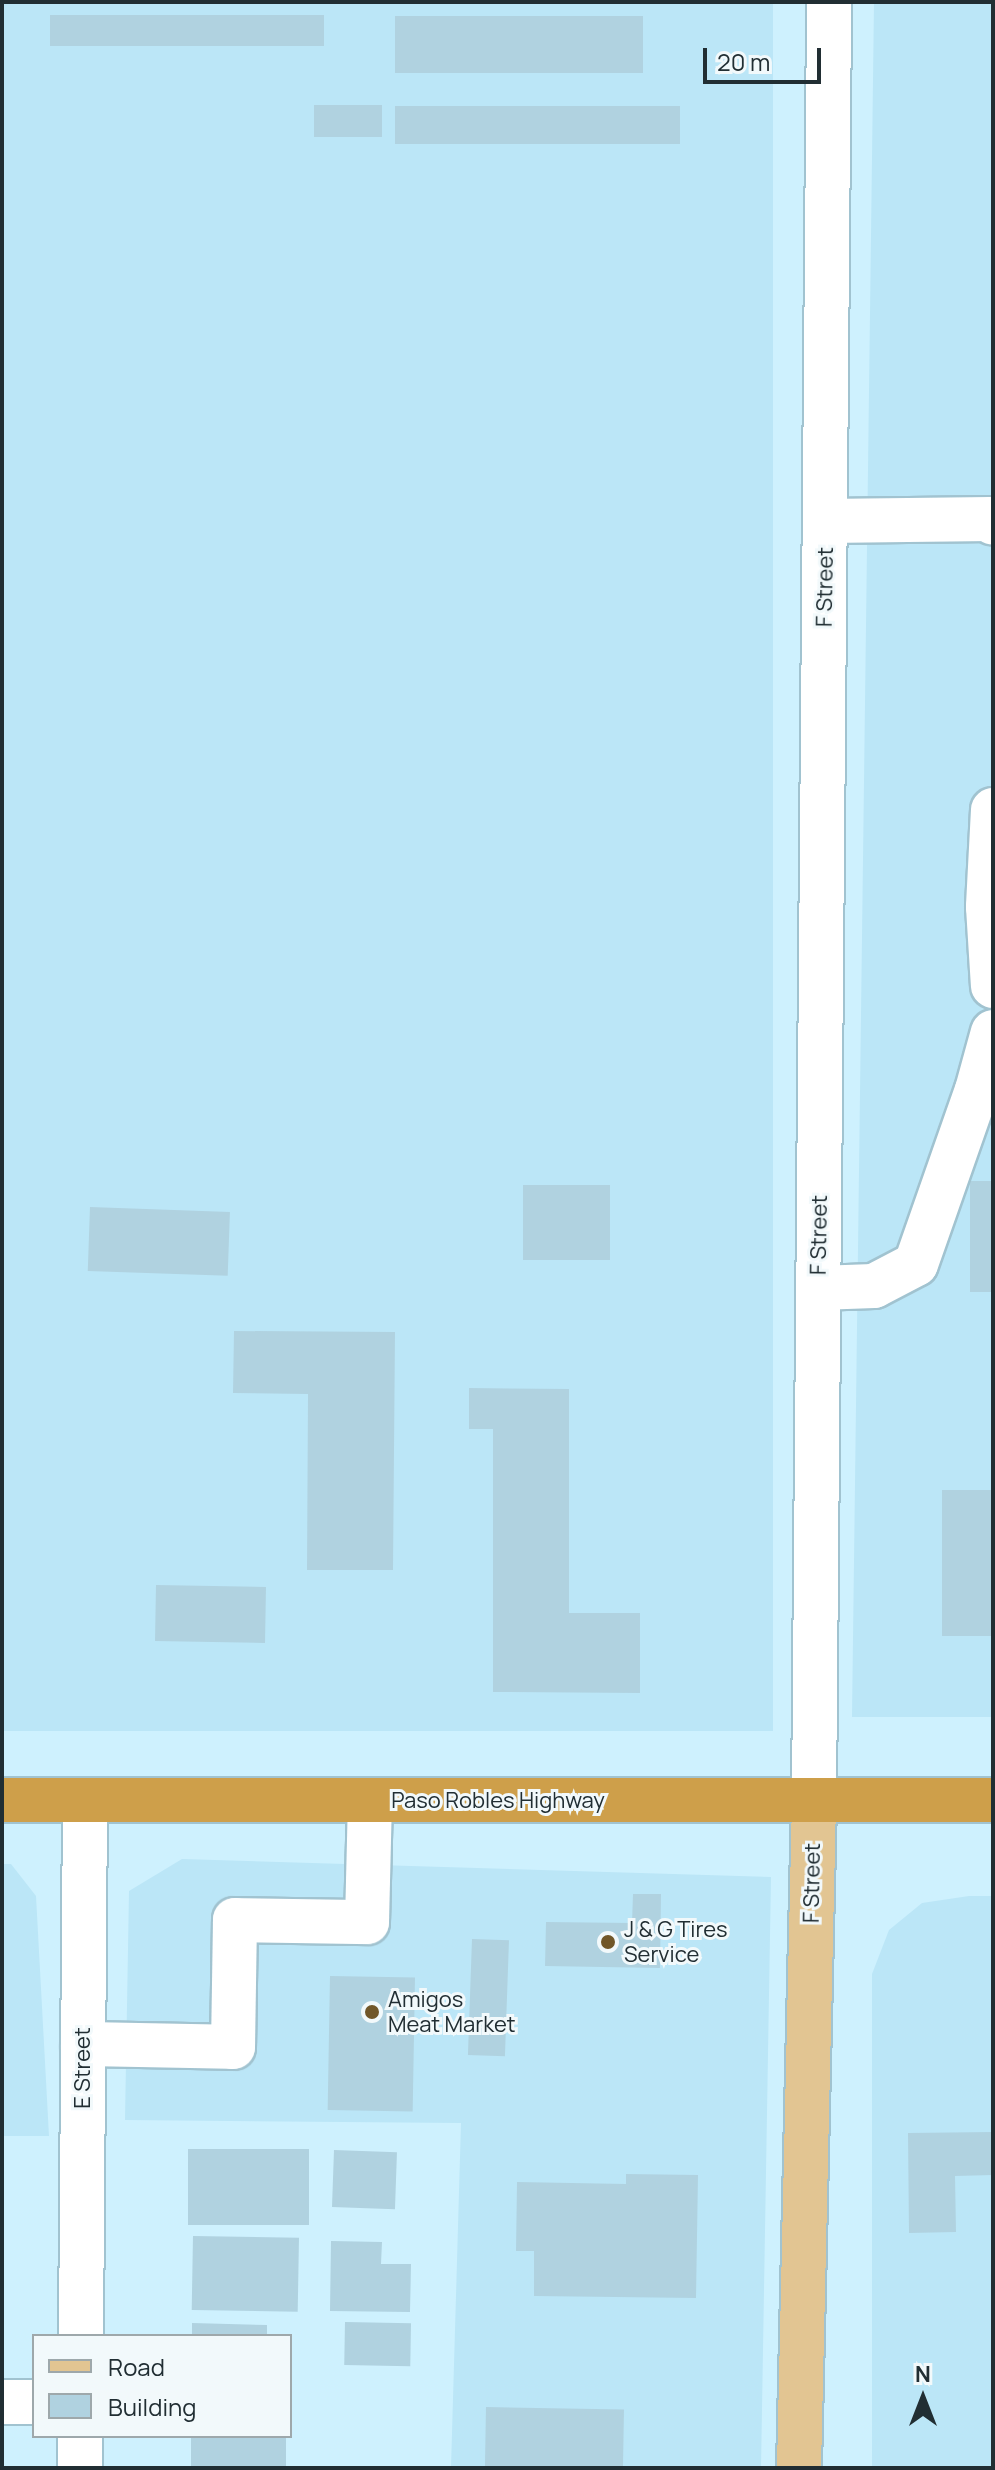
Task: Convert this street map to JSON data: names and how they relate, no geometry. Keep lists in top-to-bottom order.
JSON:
{
  "streets": {
    "highway": ["Paso Robles Highway"],
    "main road": ["F Street"],
    "street": ["E Street"]
  },
  "crossings": [
    ["F Street", "Paso Robles Highway"],
    ["Paso Robles Highway", "E Street"]
  ],
  "places": ["J & G Tires Service", "Amigos Meat Market"],
  "legend": ["Road", "Building"],
  "scale_bar": "20 m",
  "north": "top"
}
